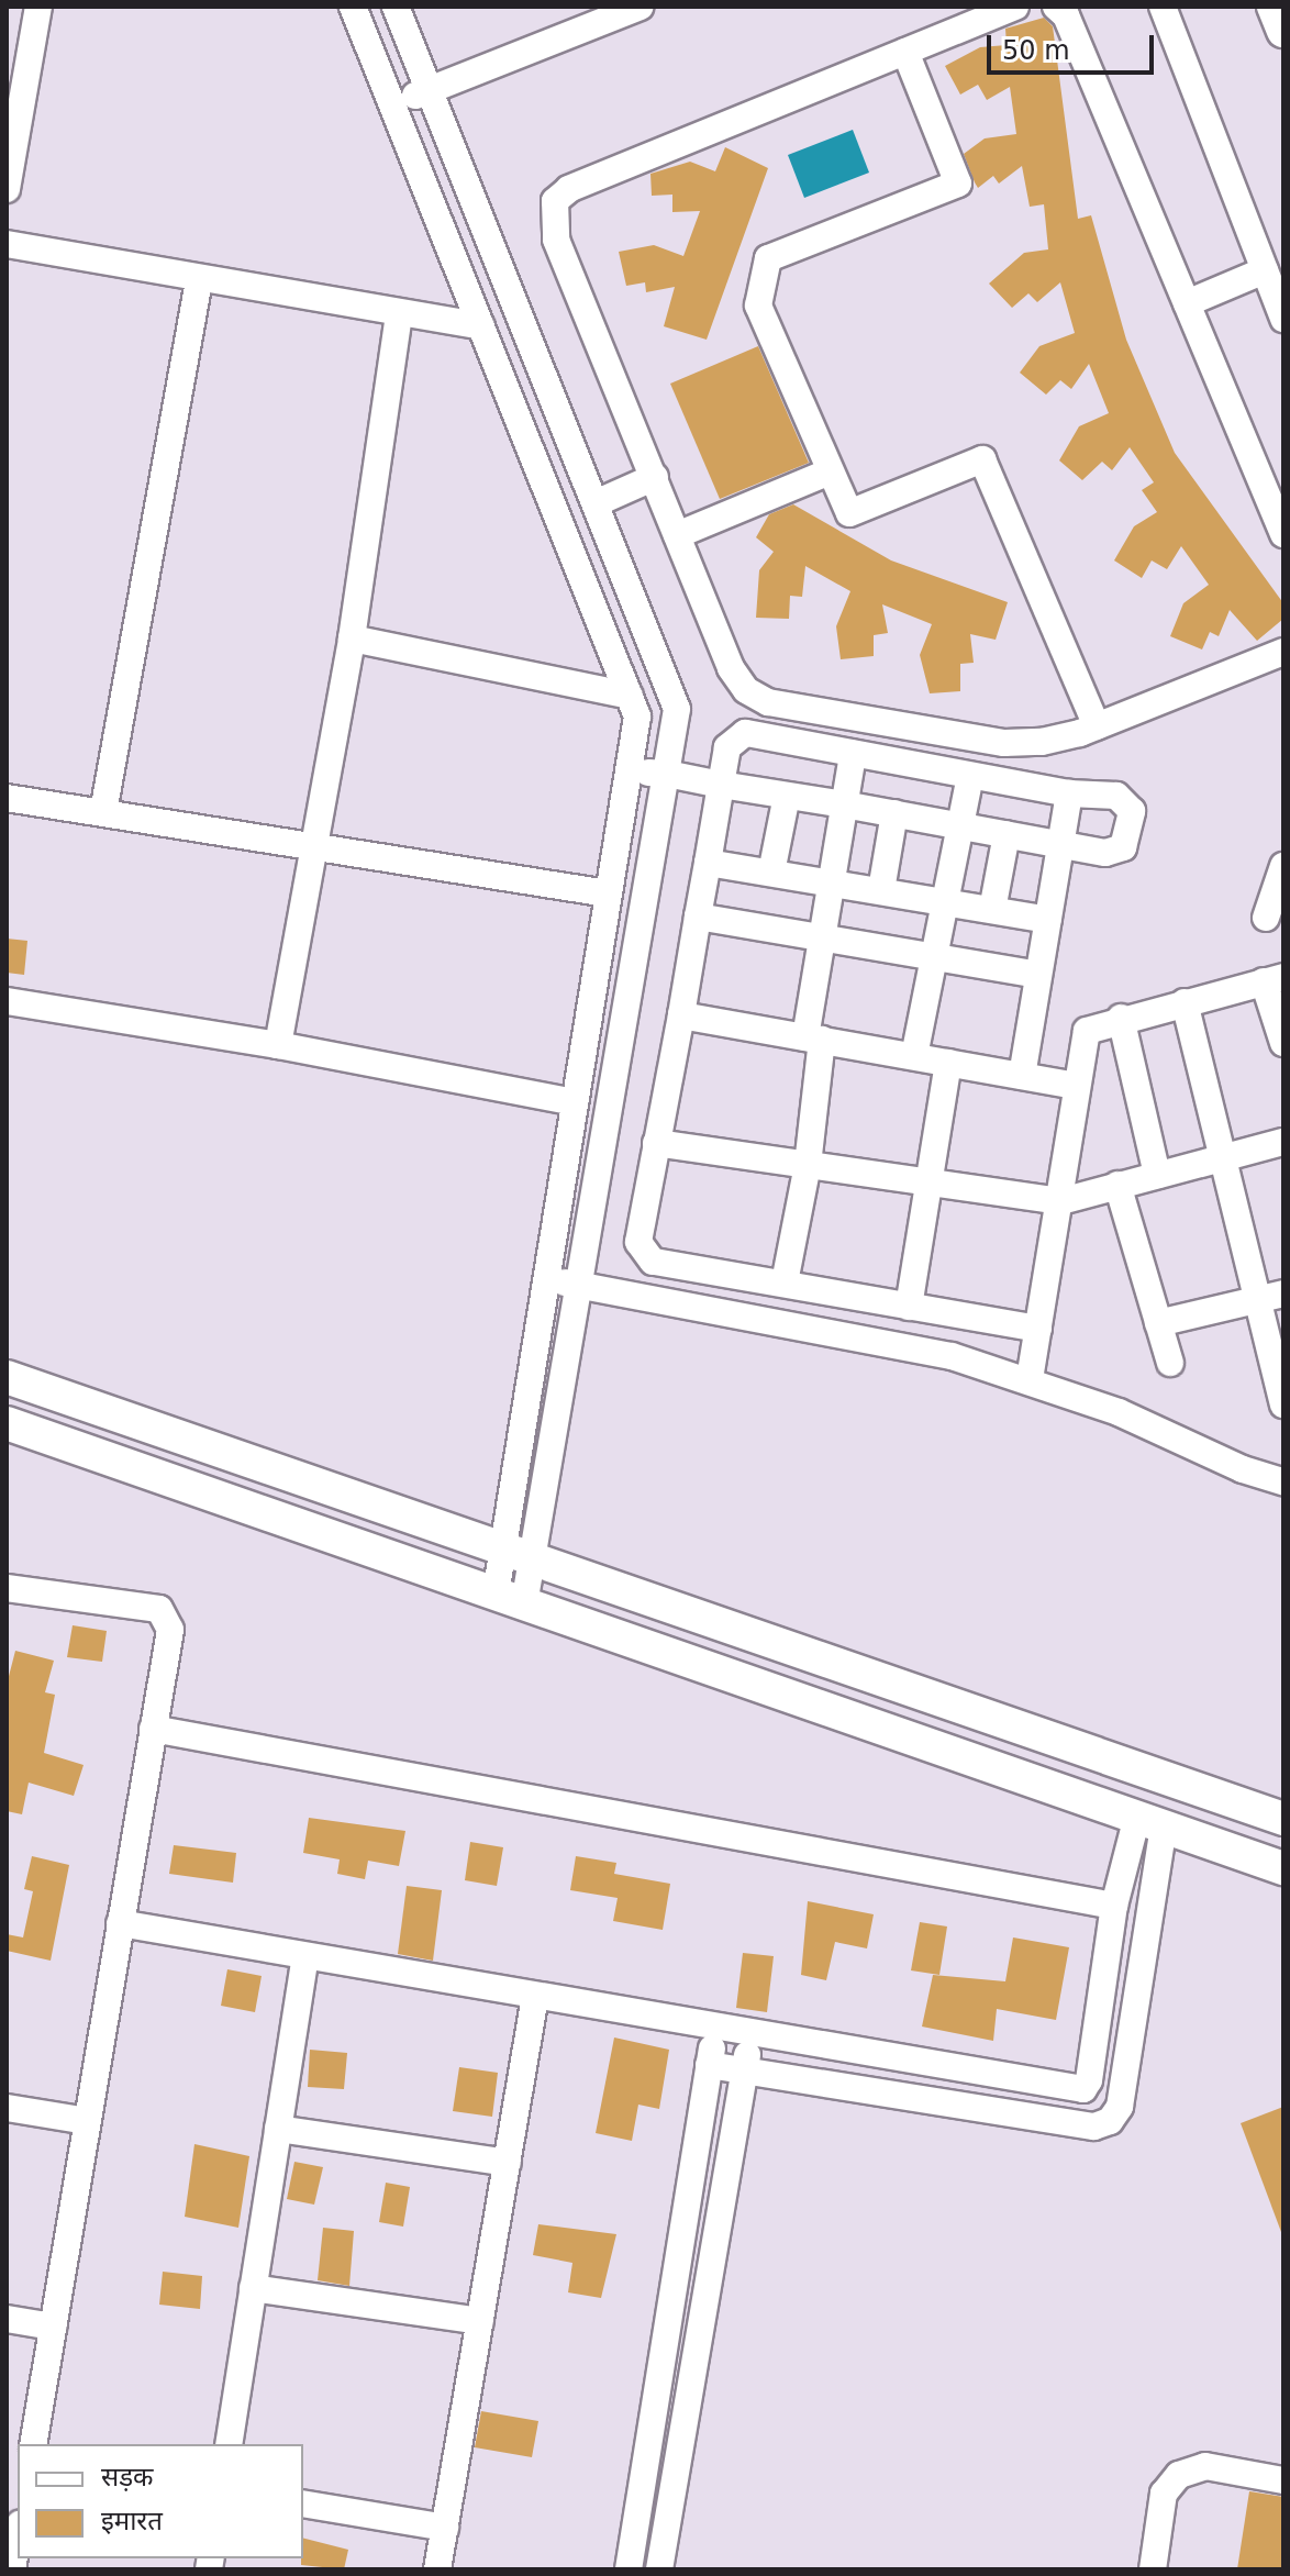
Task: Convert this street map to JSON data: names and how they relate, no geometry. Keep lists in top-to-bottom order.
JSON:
{
  "legend": ["सड़क", "इमारत"],
  "scale_bar": "50 m"
}
